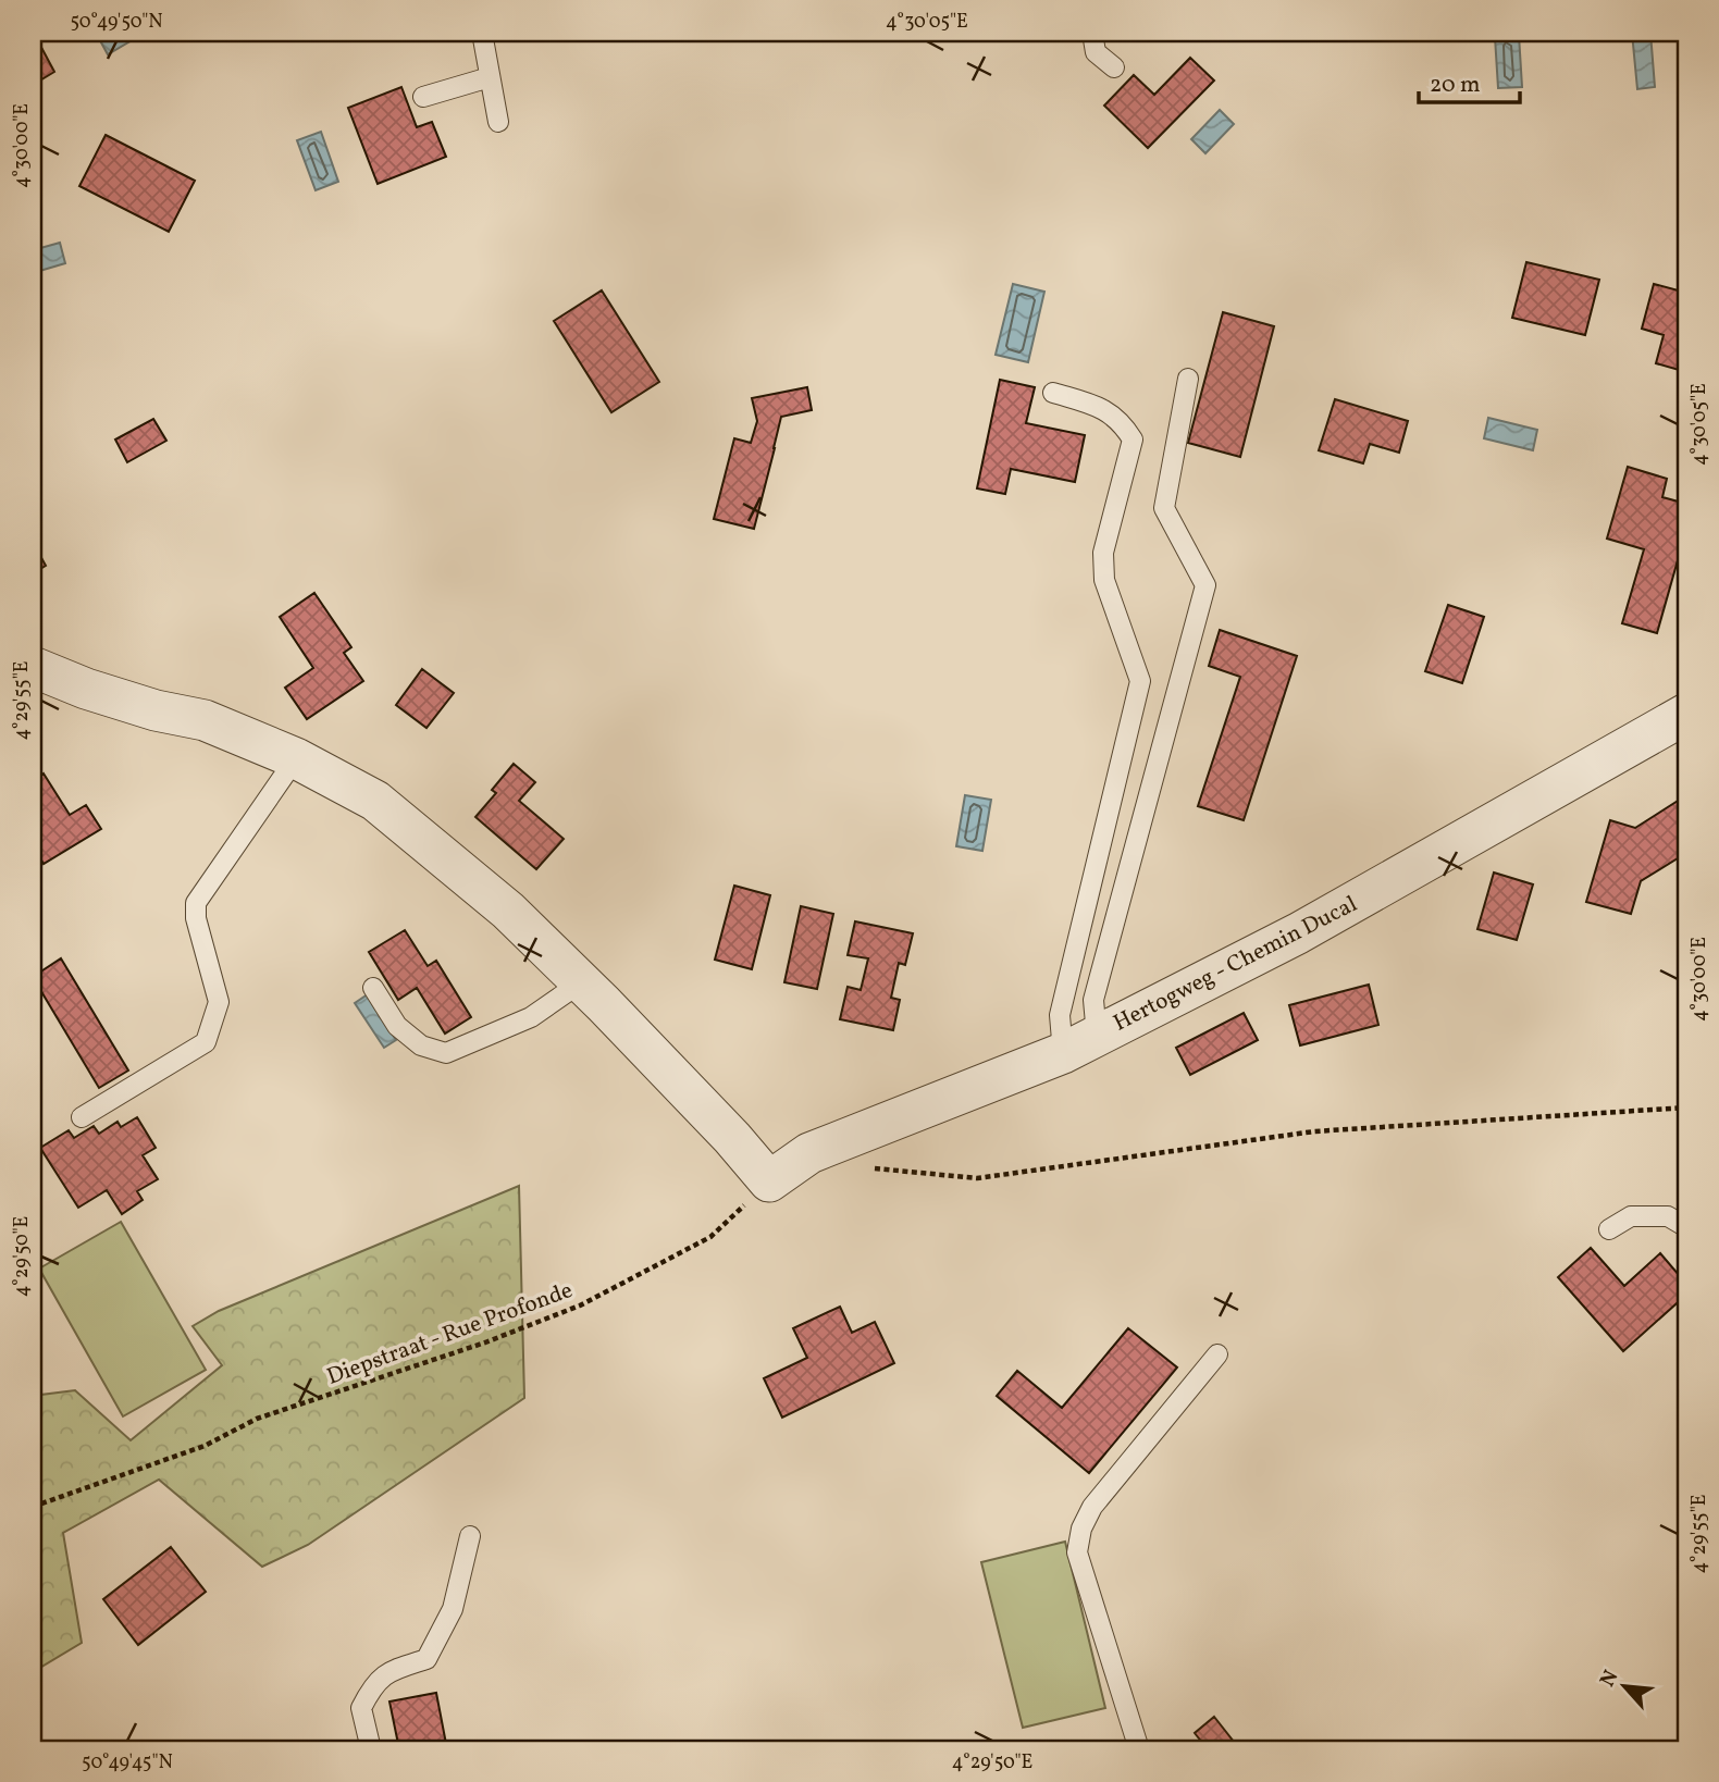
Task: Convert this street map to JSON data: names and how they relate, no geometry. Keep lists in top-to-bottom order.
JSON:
{
  "streets": {
    "street": ["Hertogweg - Chemin Ducal"],
    "path": ["Diepstraat - Rue Profonde"]
  },
  "crossings": [
    ["Hertogweg - Chemin Ducal", "Diepstraat - Rue Profonde"]
  ],
  "scale_bar": "20 m",
  "north": "top left",
  "coordinates": [
    "50°49'50\"N",
    "4°30'05\"E",
    "4°30'00\"E",
    "4°29'55\"E",
    "4°29'50\"E",
    "50°49'45\"N"
  ]
}
